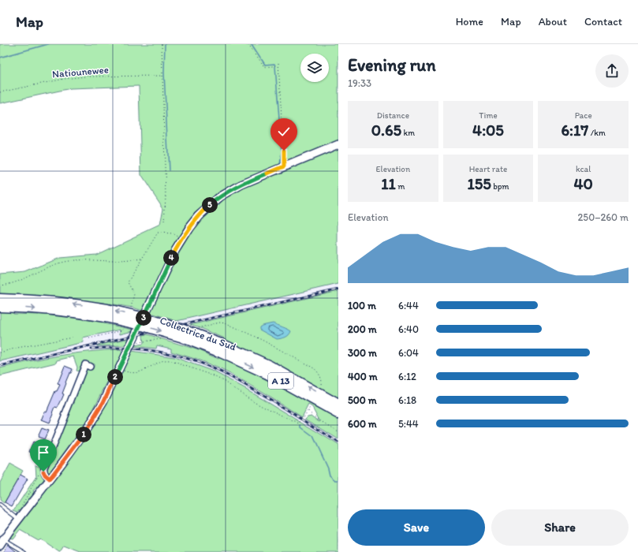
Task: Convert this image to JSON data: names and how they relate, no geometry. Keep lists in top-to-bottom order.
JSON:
{
  "streets": {
    "highway": ["Collectrice du Sud", "A 13"],
    "path": ["Natiounewee"]
  },
  "page": {
    "header": "Map",
    "nav": [
      "Home",
      "Map",
      "About",
      "Contact"
    ],
    "heading": ["Evening run", "19:33"],
    "stats": [
      ["Distance", "0.65 km"],
      ["Time", "4:05"],
      ["Pace", "6:17 /km"],
      ["Elevation", "11 m"],
      ["Heart rate", "155 bpm"],
      ["kcal", "40"]
    ],
    "pins": [
      "5",
      "4",
      "3",
      "2",
      "1"
    ],
    "chart": ["Elevation", "250–260 m"],
    "list": [
      {
        "name": "100 m",
        "note": "6:44"
      },
      {
        "name": "200 m",
        "note": "6:40"
      },
      {
        "name": "300 m",
        "note": "6:04"
      },
      {
        "name": "400 m",
        "note": "6:12"
      },
      {
        "name": "500 m",
        "note": "6:18"
      },
      {
        "name": "600 m",
        "note": "5:44"
      }
    ],
    "buttons": ["Save", "Share"]
  }
}
